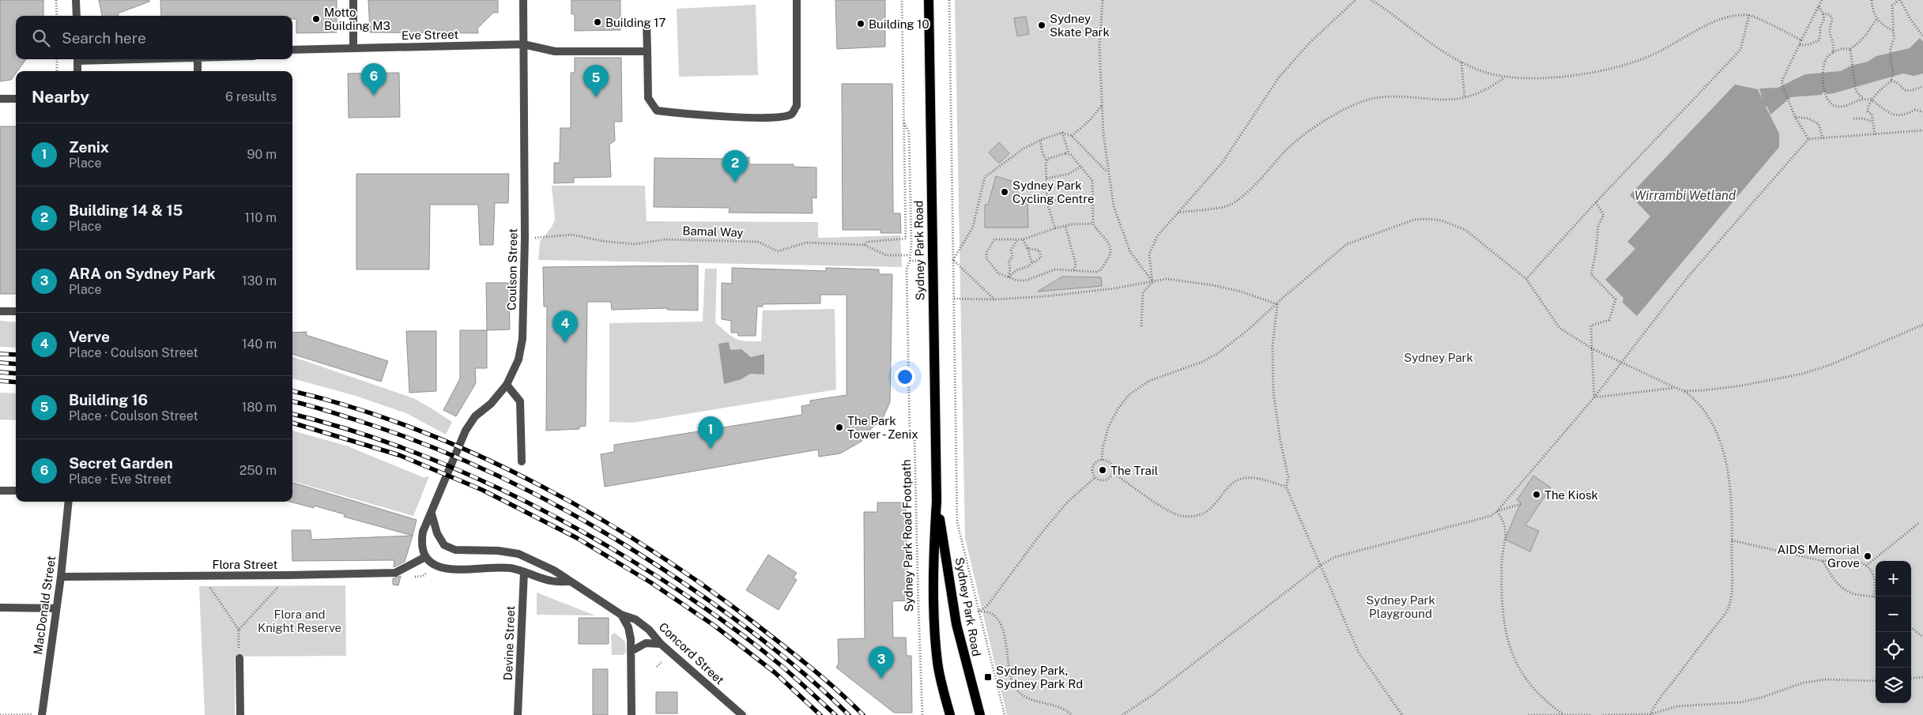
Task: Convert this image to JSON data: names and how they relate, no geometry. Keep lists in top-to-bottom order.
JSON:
{
  "streets": {
    "main road": ["Sydney Park Road"],
    "street": [
      "Eve Street",
      "Coulson Street",
      "Flora Street",
      "MacDonald Street",
      "Devine Street",
      "Concord Street"
    ],
    "path": ["Bamal Way", "Sydney Park Road Footpath"]
  },
  "crossings": [
    ["Eve Street", "Coulson Street"],
    ["Bamal Way", "Coulson Street"],
    ["Bamal Way", "Sydney Park Road Footpath"],
    ["Coulson Street", "Flora Street"],
    ["Flora Street", "MacDonald Street"]
  ],
  "water": ["Wirrambi Wetland"],
  "parks": ["Sydney Park", "Sydney Park Playground", "Flora and Knight Reserve"],
  "places": {
    "other": [
      "Motto Building M3",
      "Building 17",
      "Building 10",
      "Sydney Skate Park",
      "Sydney Park Cycling Centre",
      "The Park Tower - Zenix",
      "The Trail",
      "The Kiosk",
      "AIDS Memorial Grove"
    ],
    "transit": ["Sydney Park, Sydney Park Rd"]
  },
  "page": {
    "search": "Search here",
    "pins": [
      "6",
      "5",
      "2",
      "4",
      "1",
      "3"
    ],
    "heading": ["Nearby", "6 results"],
    "list": [
      {
        "mark": "1",
        "name": "Zenix",
        "note": "Place",
        "value": "90 m"
      },
      {
        "mark": "2",
        "name": "Building 14 & 15",
        "note": "Place",
        "value": "110 m"
      },
      {
        "mark": "3",
        "name": "ARA on Sydney Park",
        "note": "Place",
        "value": "130 m"
      },
      {
        "mark": "4",
        "name": "Verve",
        "note": "Place · Coulson Street",
        "value": "140 m"
      },
      {
        "mark": "5",
        "name": "Building 16",
        "note": "Place · Coulson Street",
        "value": "180 m"
      },
      {
        "mark": "6",
        "name": "Secret Garden",
        "note": "Place · Eve Street",
        "value": "250 m"
      }
    ],
    "map_buttons": ["+", "−"]
  }
}
